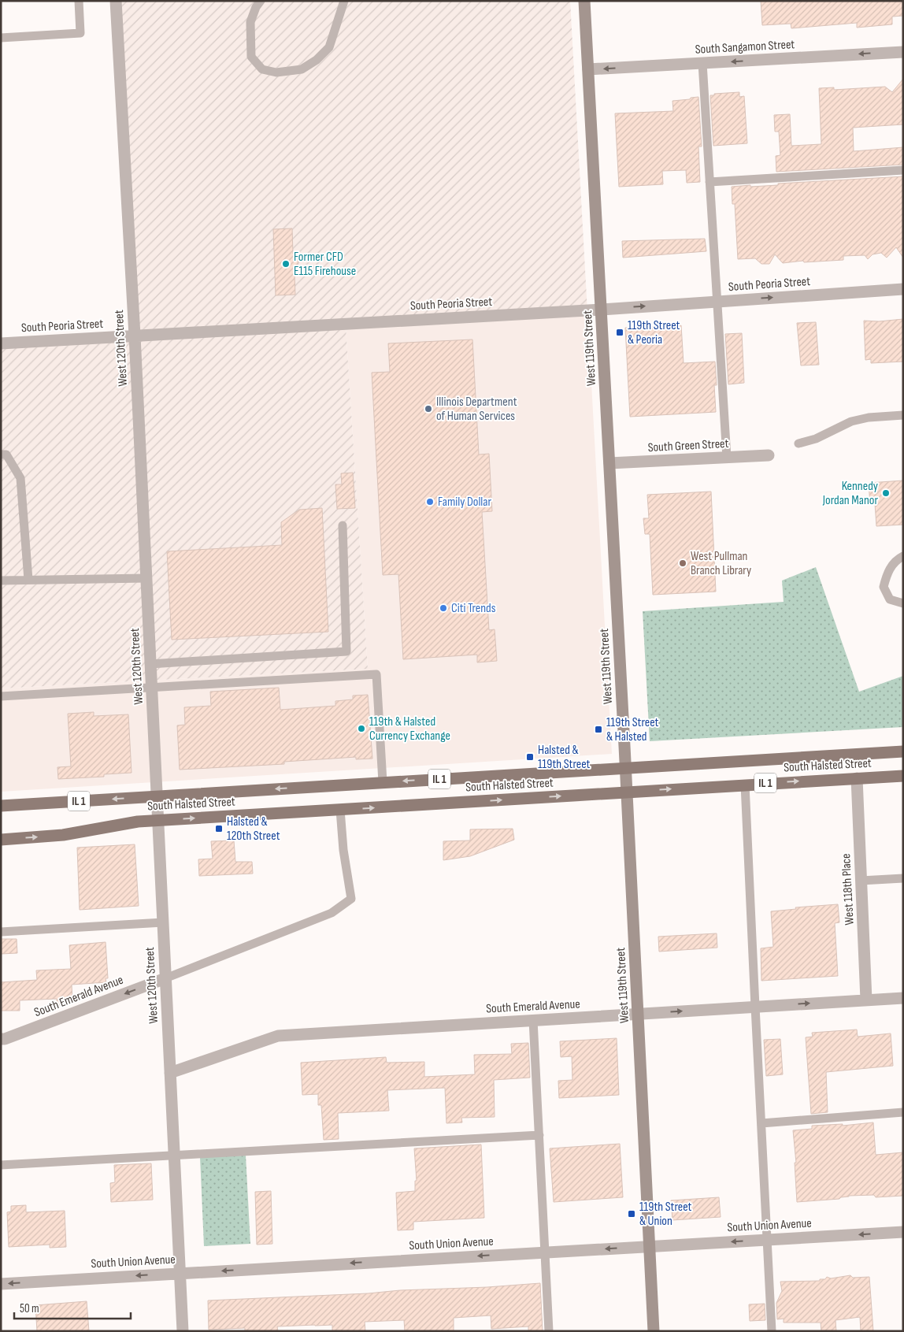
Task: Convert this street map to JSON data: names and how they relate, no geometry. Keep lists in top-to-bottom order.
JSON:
{
  "streets": {
    "main road": ["South Halsted Street", "IL 1"],
    "street": [
      "South Sangamon Street",
      "South Peoria Street",
      "West 120th Street",
      "West 119th Street",
      "South Green Street",
      "West 118th Place",
      "South Emerald Avenue",
      "South Union Avenue"
    ]
  },
  "crossings": [
    ["South Sangamon Street", "West 119th Street"],
    ["South Peoria Street", "West 120th Street"],
    ["South Peoria Street", "West 119th Street"],
    ["West 120th Street", "South Halsted Street"],
    ["West 120th Street", "South Emerald Avenue"],
    ["West 120th Street", "South Union Avenue"],
    ["West 119th Street", "South Green Street"],
    ["West 119th Street", "South Halsted Street"],
    ["West 119th Street", "South Emerald Avenue"],
    ["West 119th Street", "South Union Avenue"],
    ["South Halsted Street", "West 118th Place"],
    ["West 118th Place", "South Emerald Avenue"]
  ],
  "one_way": ["South Sangamon Street", "South Union Avenue"],
  "places": {
    "other": [
      "Former CFD E115 Firehouse",
      "Illinois Department of Human Services",
      "Kennedy Jordan Manor",
      "Family Dollar",
      "West Pullman Branch Library",
      "Citi Trends",
      "119th & Halsted Currency Exchange"
    ],
    "transit": [
      "119th Street & Peoria",
      "119th Street & Halsted",
      "Halsted & 119th Street",
      "Halsted & 120th Street",
      "119th Street & Union"
    ]
  },
  "scale_bar": "50 m"
}
